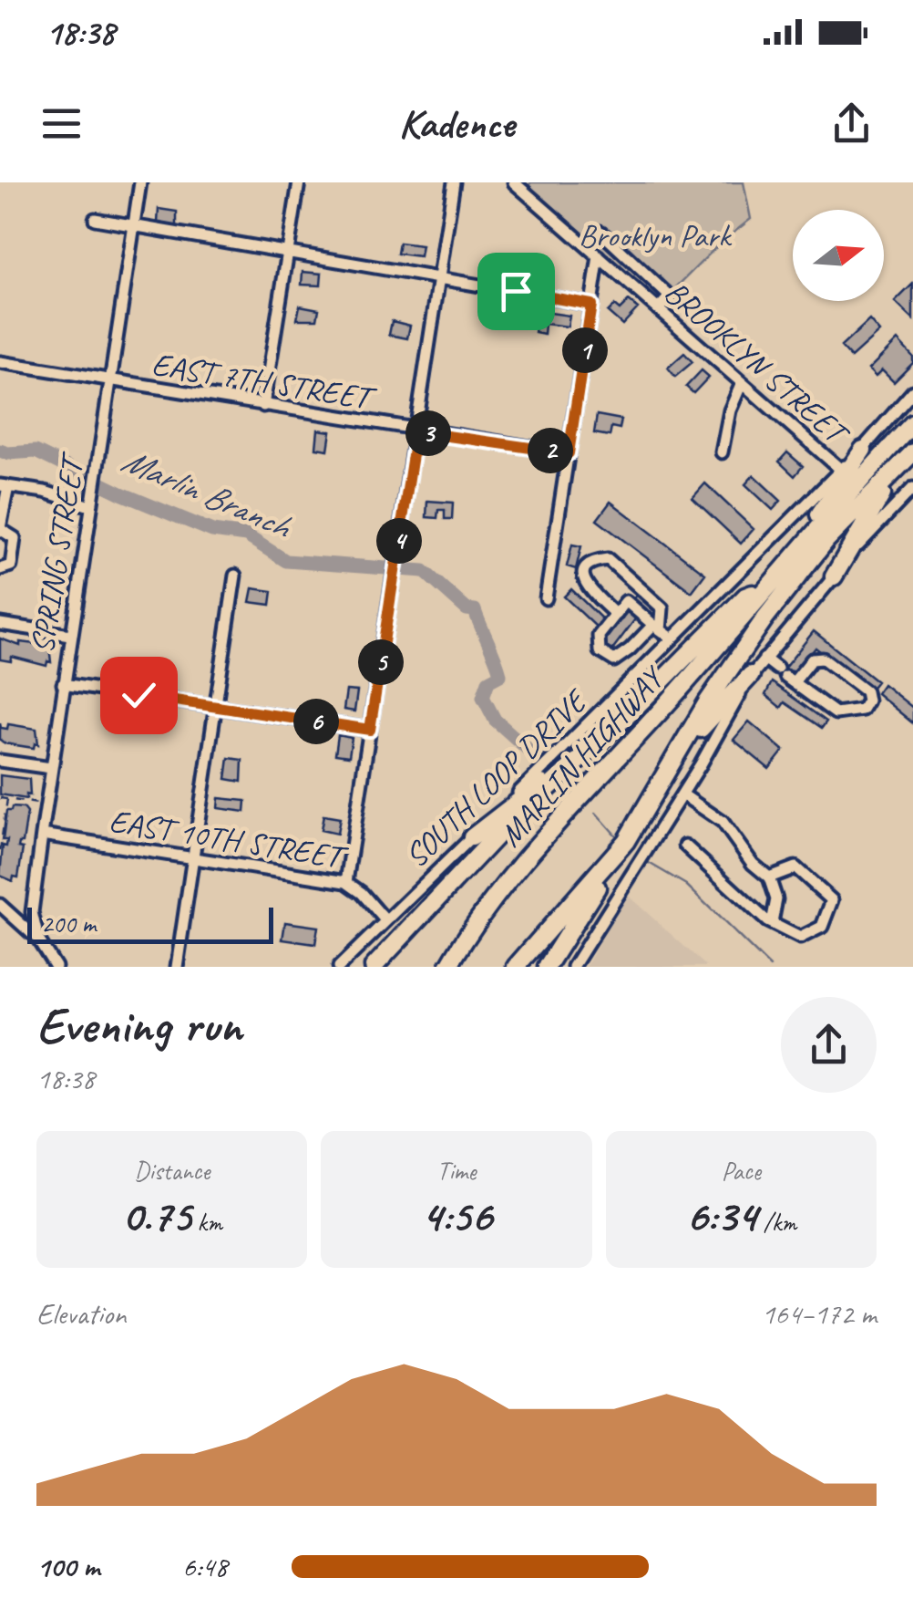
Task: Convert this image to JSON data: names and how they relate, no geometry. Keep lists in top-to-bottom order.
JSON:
{
  "streets": {
    "highway": ["MARLIN HIGHWAY"],
    "street": [
      "BROOKLYN STREET",
      "EAST 7TH STREET",
      "SPRING STREET",
      "SOUTH LOOP DRIVE",
      "EAST 10TH STREET"
    ]
  },
  "crossings": [
    ["BROOKLYN STREET", "SOUTH LOOP DRIVE"],
    ["EAST 7TH STREET", "SPRING STREET"],
    ["SPRING STREET", "EAST 10TH STREET"],
    ["SOUTH LOOP DRIVE", "EAST 10TH STREET"]
  ],
  "water": ["Marlin Branch"],
  "parks": ["Brooklyn Park"],
  "scale_bar": "200 m",
  "north": "right",
  "page": {
    "status": "18:38",
    "header": "Kadence",
    "pins": [
      "1",
      "3",
      "2",
      "4",
      "5",
      "6"
    ],
    "scale": "200 m",
    "heading": ["Evening run", "18:38"],
    "stats": [
      ["Distance", "0.75 km"],
      ["Time", "4:56"],
      ["Pace", "6:34 /km"]
    ],
    "chart": ["Elevation", "164–172 m"],
    "list": [
      {
        "name": "100 m",
        "note": "6:48"
      }
    ]
  }
}
